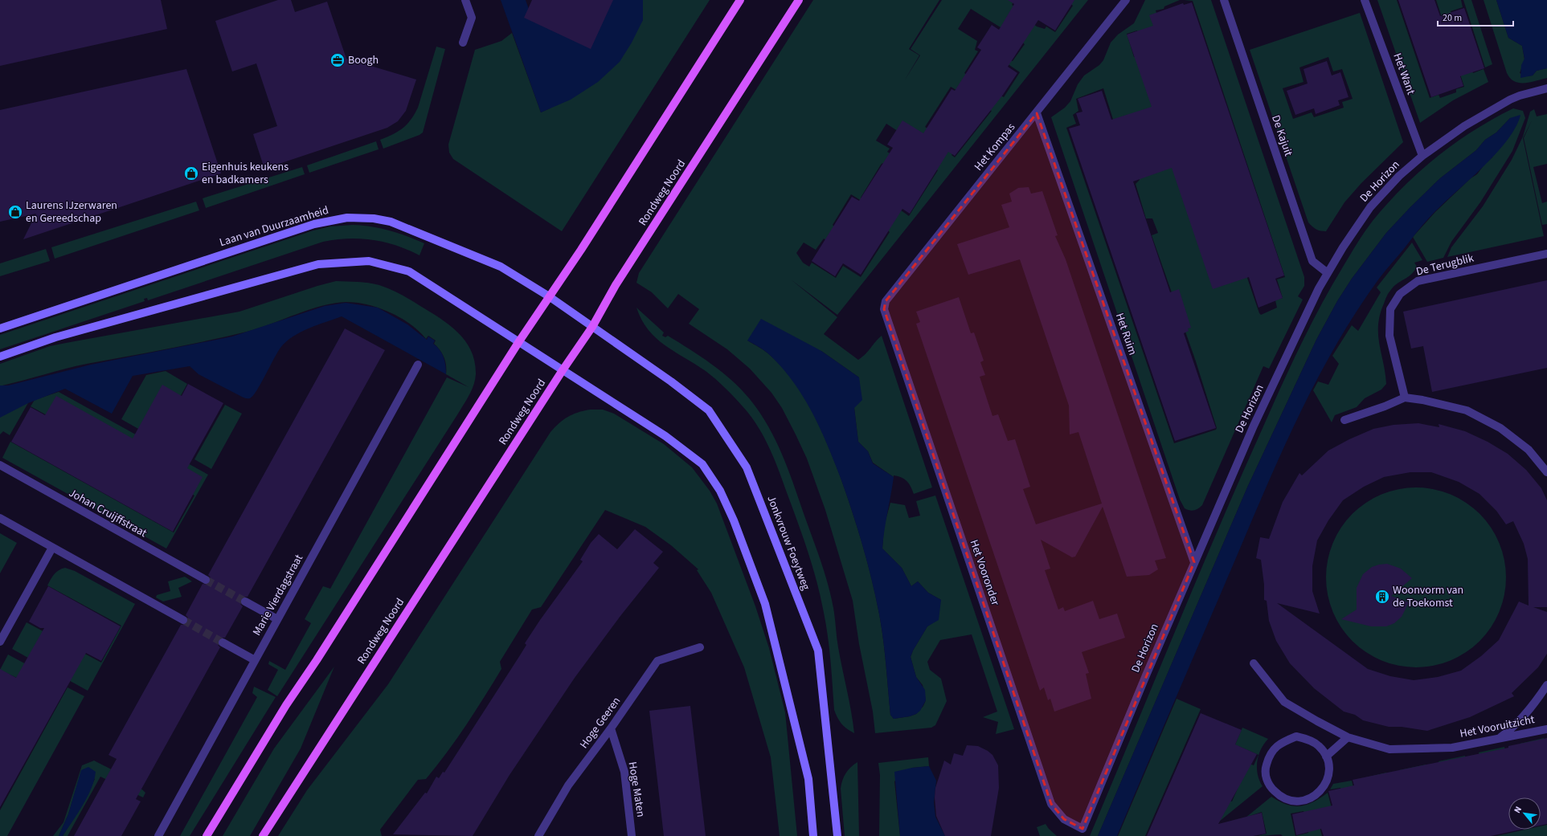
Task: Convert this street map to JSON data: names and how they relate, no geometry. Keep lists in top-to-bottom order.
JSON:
{
  "streets": {
    "main road": ["Rondweg Noord"],
    "street": [
      "Het Want",
      "De Kajuit",
      "Het Kompas",
      "De Horizon",
      "Laan van Duurzaamheid",
      "De Terugblik",
      "Het Ruim",
      "Johan Cruijffstraat",
      "Jonkvrouw Foeytweg",
      "Het Vooronder",
      "Marie Vierdagstraat",
      "Hoge Geeren",
      "Het Vooruitzicht",
      "Hoge Maten"
    ]
  },
  "crossings": [
    ["Het Want", "De Horizon"],
    ["De Kajuit", "De Horizon"],
    ["Het Kompas", "Het Ruim"],
    ["Het Kompas", "Het Vooronder"],
    ["De Horizon", "Het Ruim"],
    ["De Horizon", "Het Vooronder"],
    ["Rondweg Noord", "Laan van Duurzaamheid"],
    ["Rondweg Noord", "Jonkvrouw Foeytweg"],
    ["Laan van Duurzaamheid", "Jonkvrouw Foeytweg"],
    ["Hoge Geeren", "Hoge Maten"]
  ],
  "places": {
    "office": ["Boogh"],
    "shop": ["Eigenhuis keukens en badkamers", "Laurens IJzerwaren en Gereedschap"],
    "building": ["Woonvorm van de Toekomst"]
  },
  "scale_bar": "20 m",
  "north": "top left"
}
